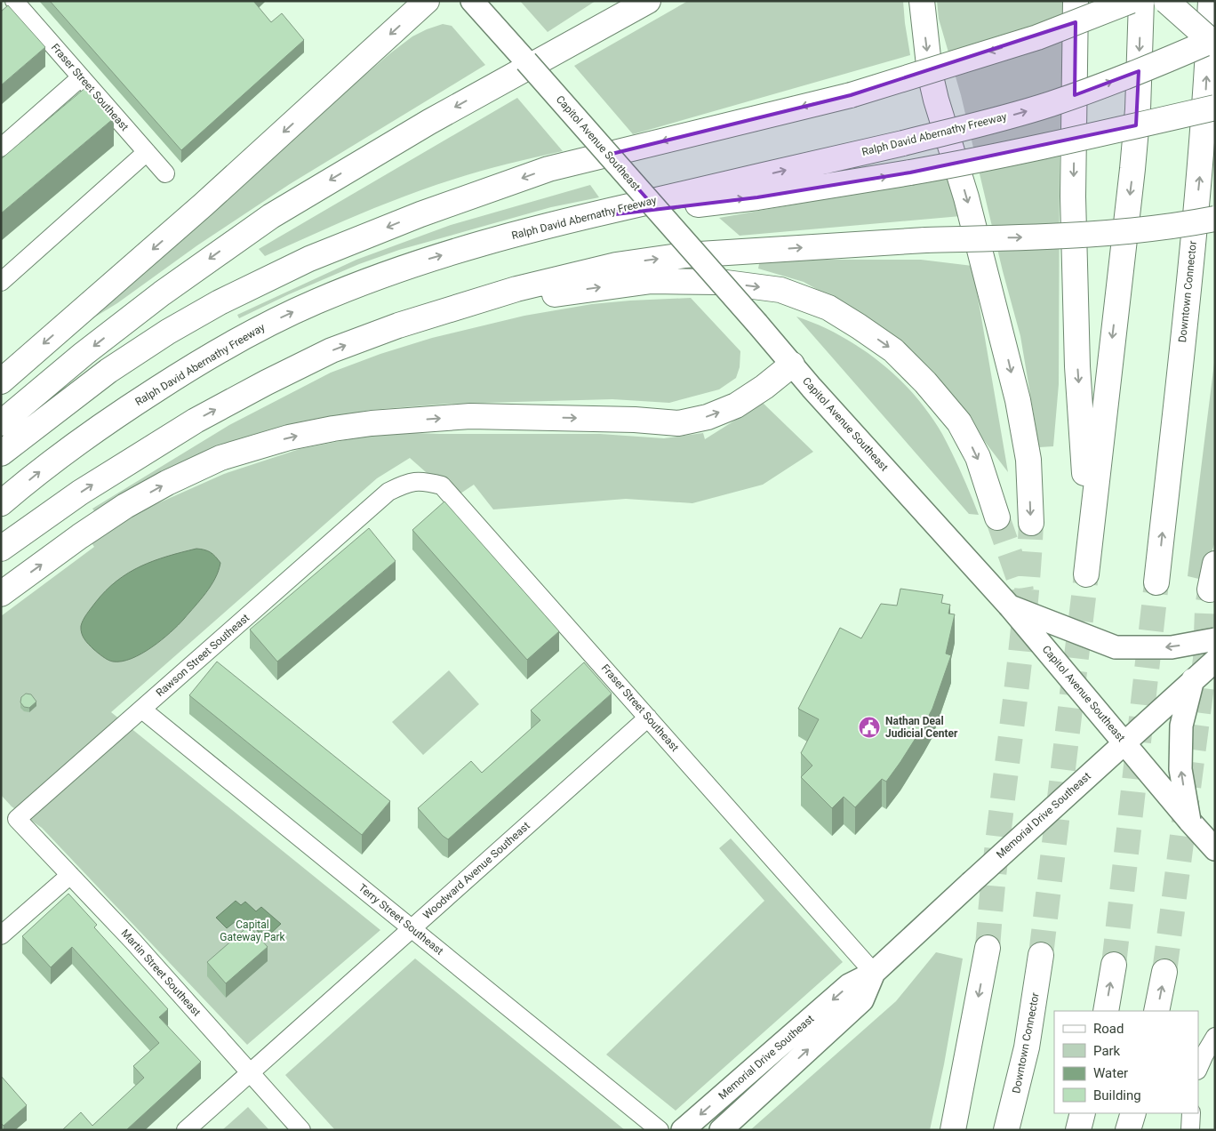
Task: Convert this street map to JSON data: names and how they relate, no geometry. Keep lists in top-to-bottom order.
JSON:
{
  "streets": {
    "highway": ["Ralph David Abernathy Freeway", "Downtown Connector"],
    "main road": ["Capitol Avenue Southeast", "Memorial Drive Southeast"],
    "street": [
      "Fraser Street Southeast",
      "Rawson Street Southeast",
      "Woodward Avenue Southeast",
      "Terry Street Southeast",
      "Martin Street Southeast"
    ]
  },
  "crossings": [
    ["Fraser Street Southeast", "Rawson Street Southeast"],
    ["Fraser Street Southeast", "Memorial Drive Southeast"],
    ["Fraser Street Southeast", "Woodward Avenue Southeast"],
    ["Capitol Avenue Southeast", "Memorial Drive Southeast"],
    ["Rawson Street Southeast", "Terry Street Southeast"],
    ["Rawson Street Southeast", "Martin Street Southeast"],
    ["Woodward Avenue Southeast", "Terry Street Southeast"],
    ["Woodward Avenue Southeast", "Martin Street Southeast"]
  ],
  "parks": ["Capital Gateway Park"],
  "places": {
    "public building": ["Nathan Deal Judicial Center"]
  },
  "legend": [
    "Road",
    "Park",
    "Water",
    "Building"
  ]
}
